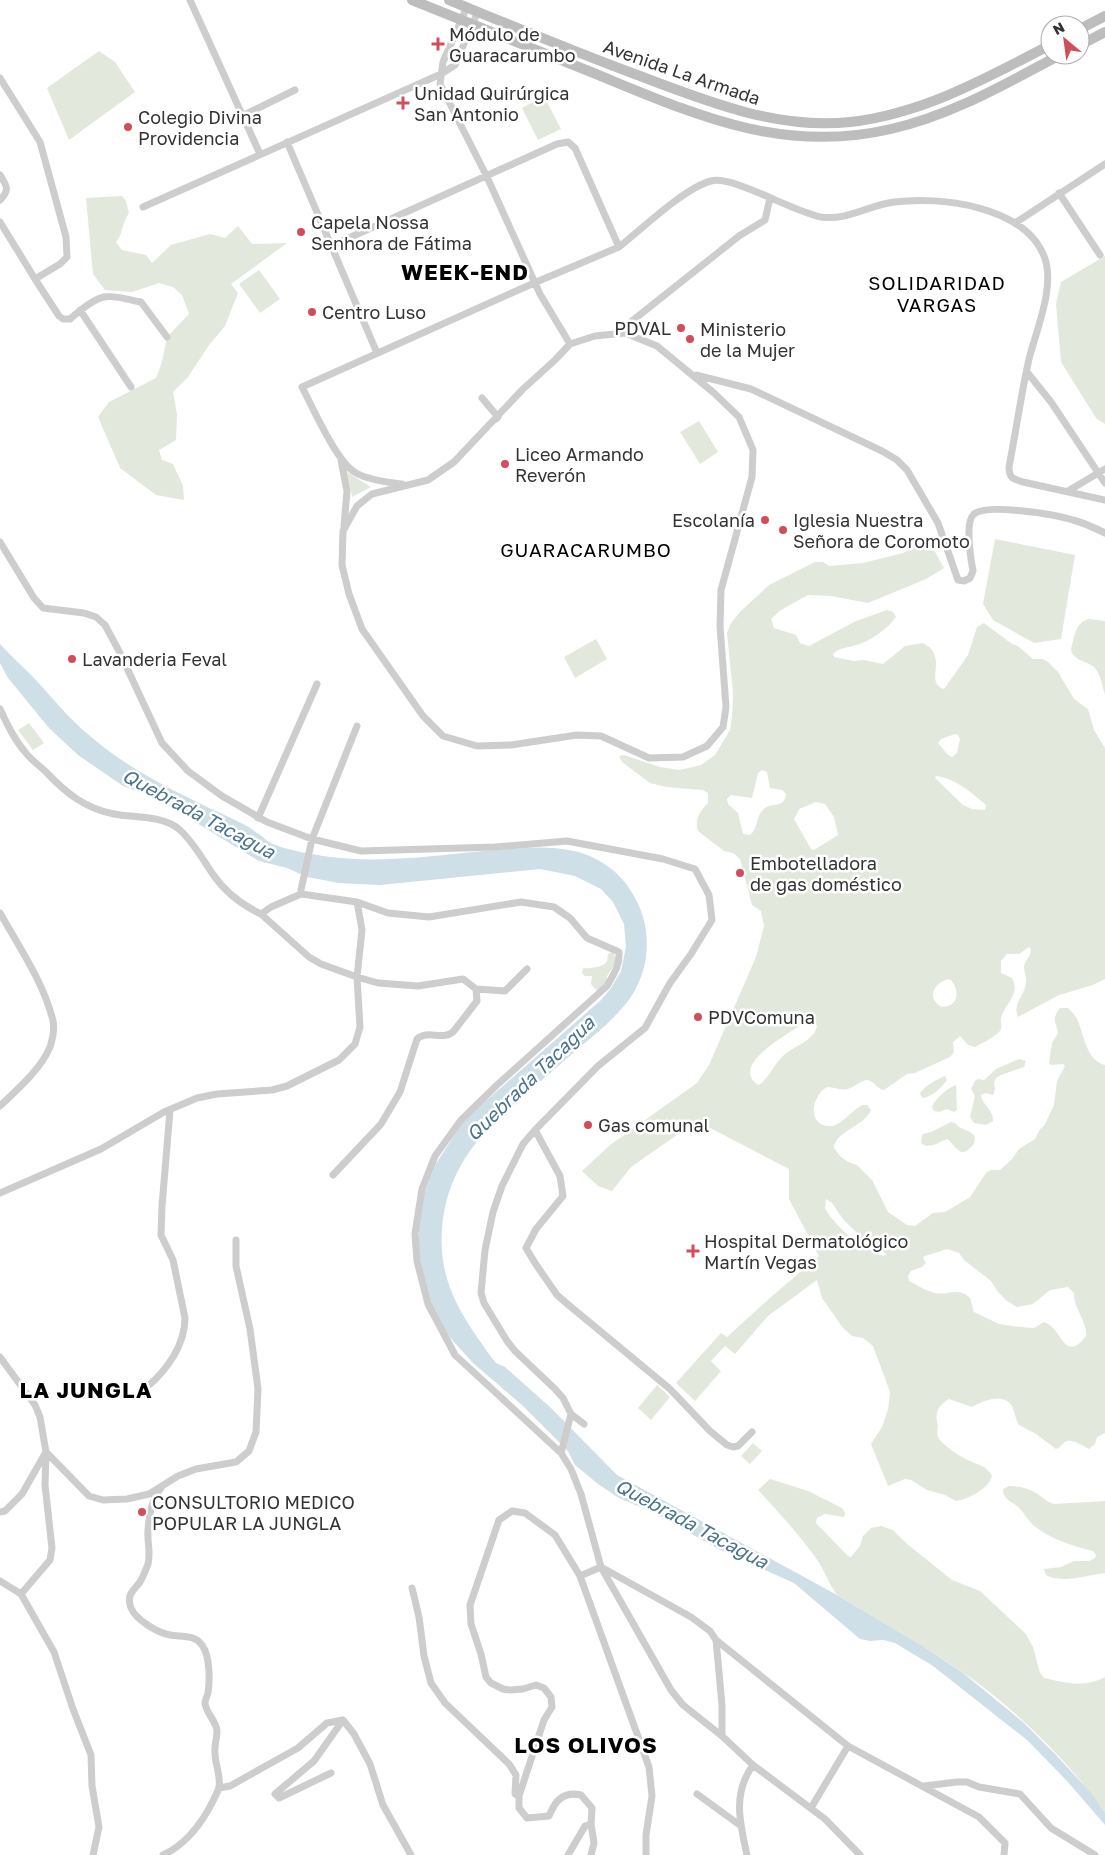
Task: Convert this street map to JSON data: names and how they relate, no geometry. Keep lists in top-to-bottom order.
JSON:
{
  "streets": {
    "main road": ["Avenida La Armada"]
  },
  "districts": [
    "WEEK-END",
    "SOLIDARIDAD VARGAS",
    "GUARACARUMBO",
    "LA JUNGLA",
    "LOS OLIVOS"
  ],
  "water": ["Quebrada Tacagua"],
  "places": {
    "health": ["Módulo de Guaracarumbo", "Unidad Quirúrgica San Antonio", "Hospital Dermatológico Martín Vegas"],
    "other": [
      "Colegio Divina Providencia",
      "Capela Nossa Senhora de Fátima",
      "Centro Luso",
      "PDVAL",
      "Ministerio de la Mujer",
      "Liceo Armando Reverón",
      "Escolanía",
      "Iglesia Nuestra Señora de Coromoto",
      "Lavanderia Feval",
      "Embotelladora de gas doméstico",
      "PDVComuna",
      "Gas comunal",
      "CONSULTORIO MEDICO POPULAR LA JUNGLA"
    ]
  },
  "north": "top left"
}
